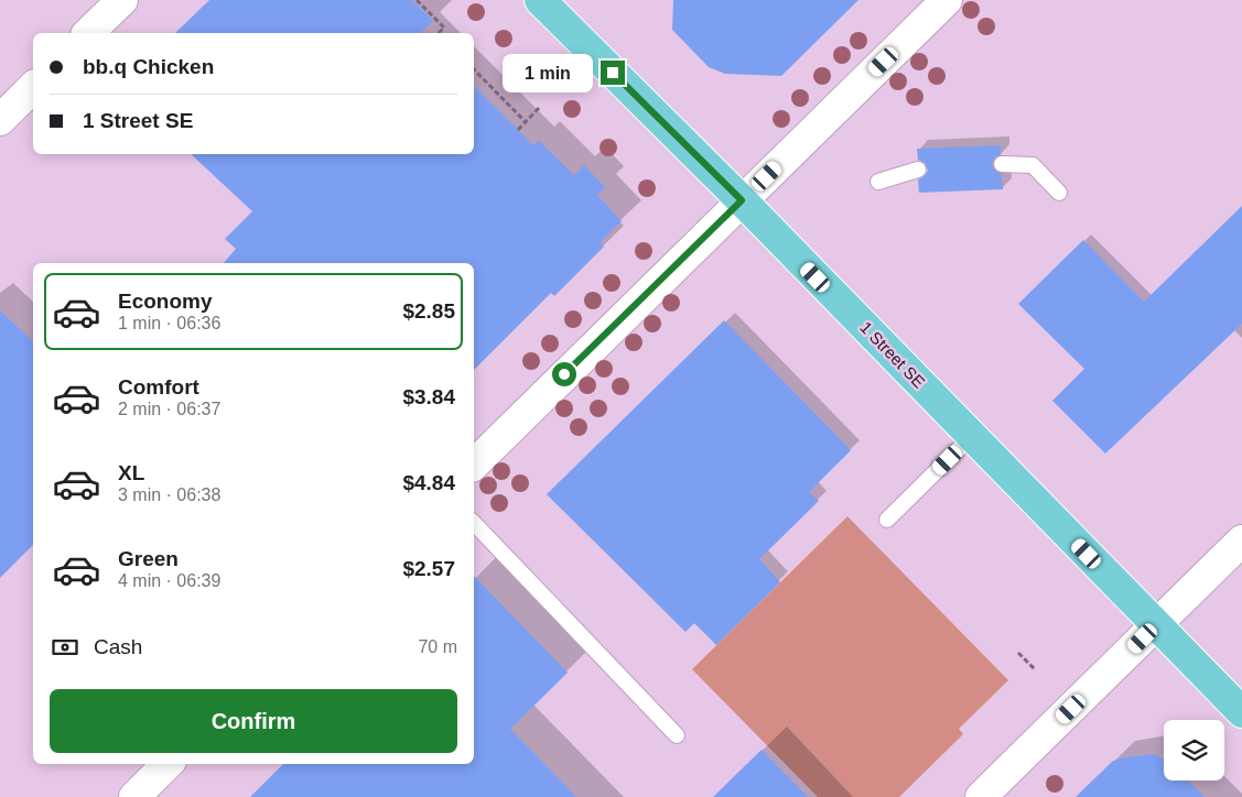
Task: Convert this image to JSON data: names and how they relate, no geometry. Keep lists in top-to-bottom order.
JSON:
{
  "streets": {
    "main road": ["1 Street SE"]
  },
  "page": {
    "banner": ["bb.q Chicken", "1 Street SE"],
    "bubble": "1 min",
    "list": [
      {
        "name": "Economy",
        "note": "1 min · 06:36",
        "value": "$2.85"
      },
      {
        "name": "Comfort",
        "note": "2 min · 06:37",
        "value": "$3.84"
      },
      {
        "name": "XL",
        "note": "3 min · 06:38",
        "value": "$4.84"
      },
      {
        "name": "Green",
        "note": "4 min · 06:39",
        "value": "$2.57"
      }
    ],
    "pay": ["Cash", "70 m"],
    "buttons": "Confirm"
  }
}
